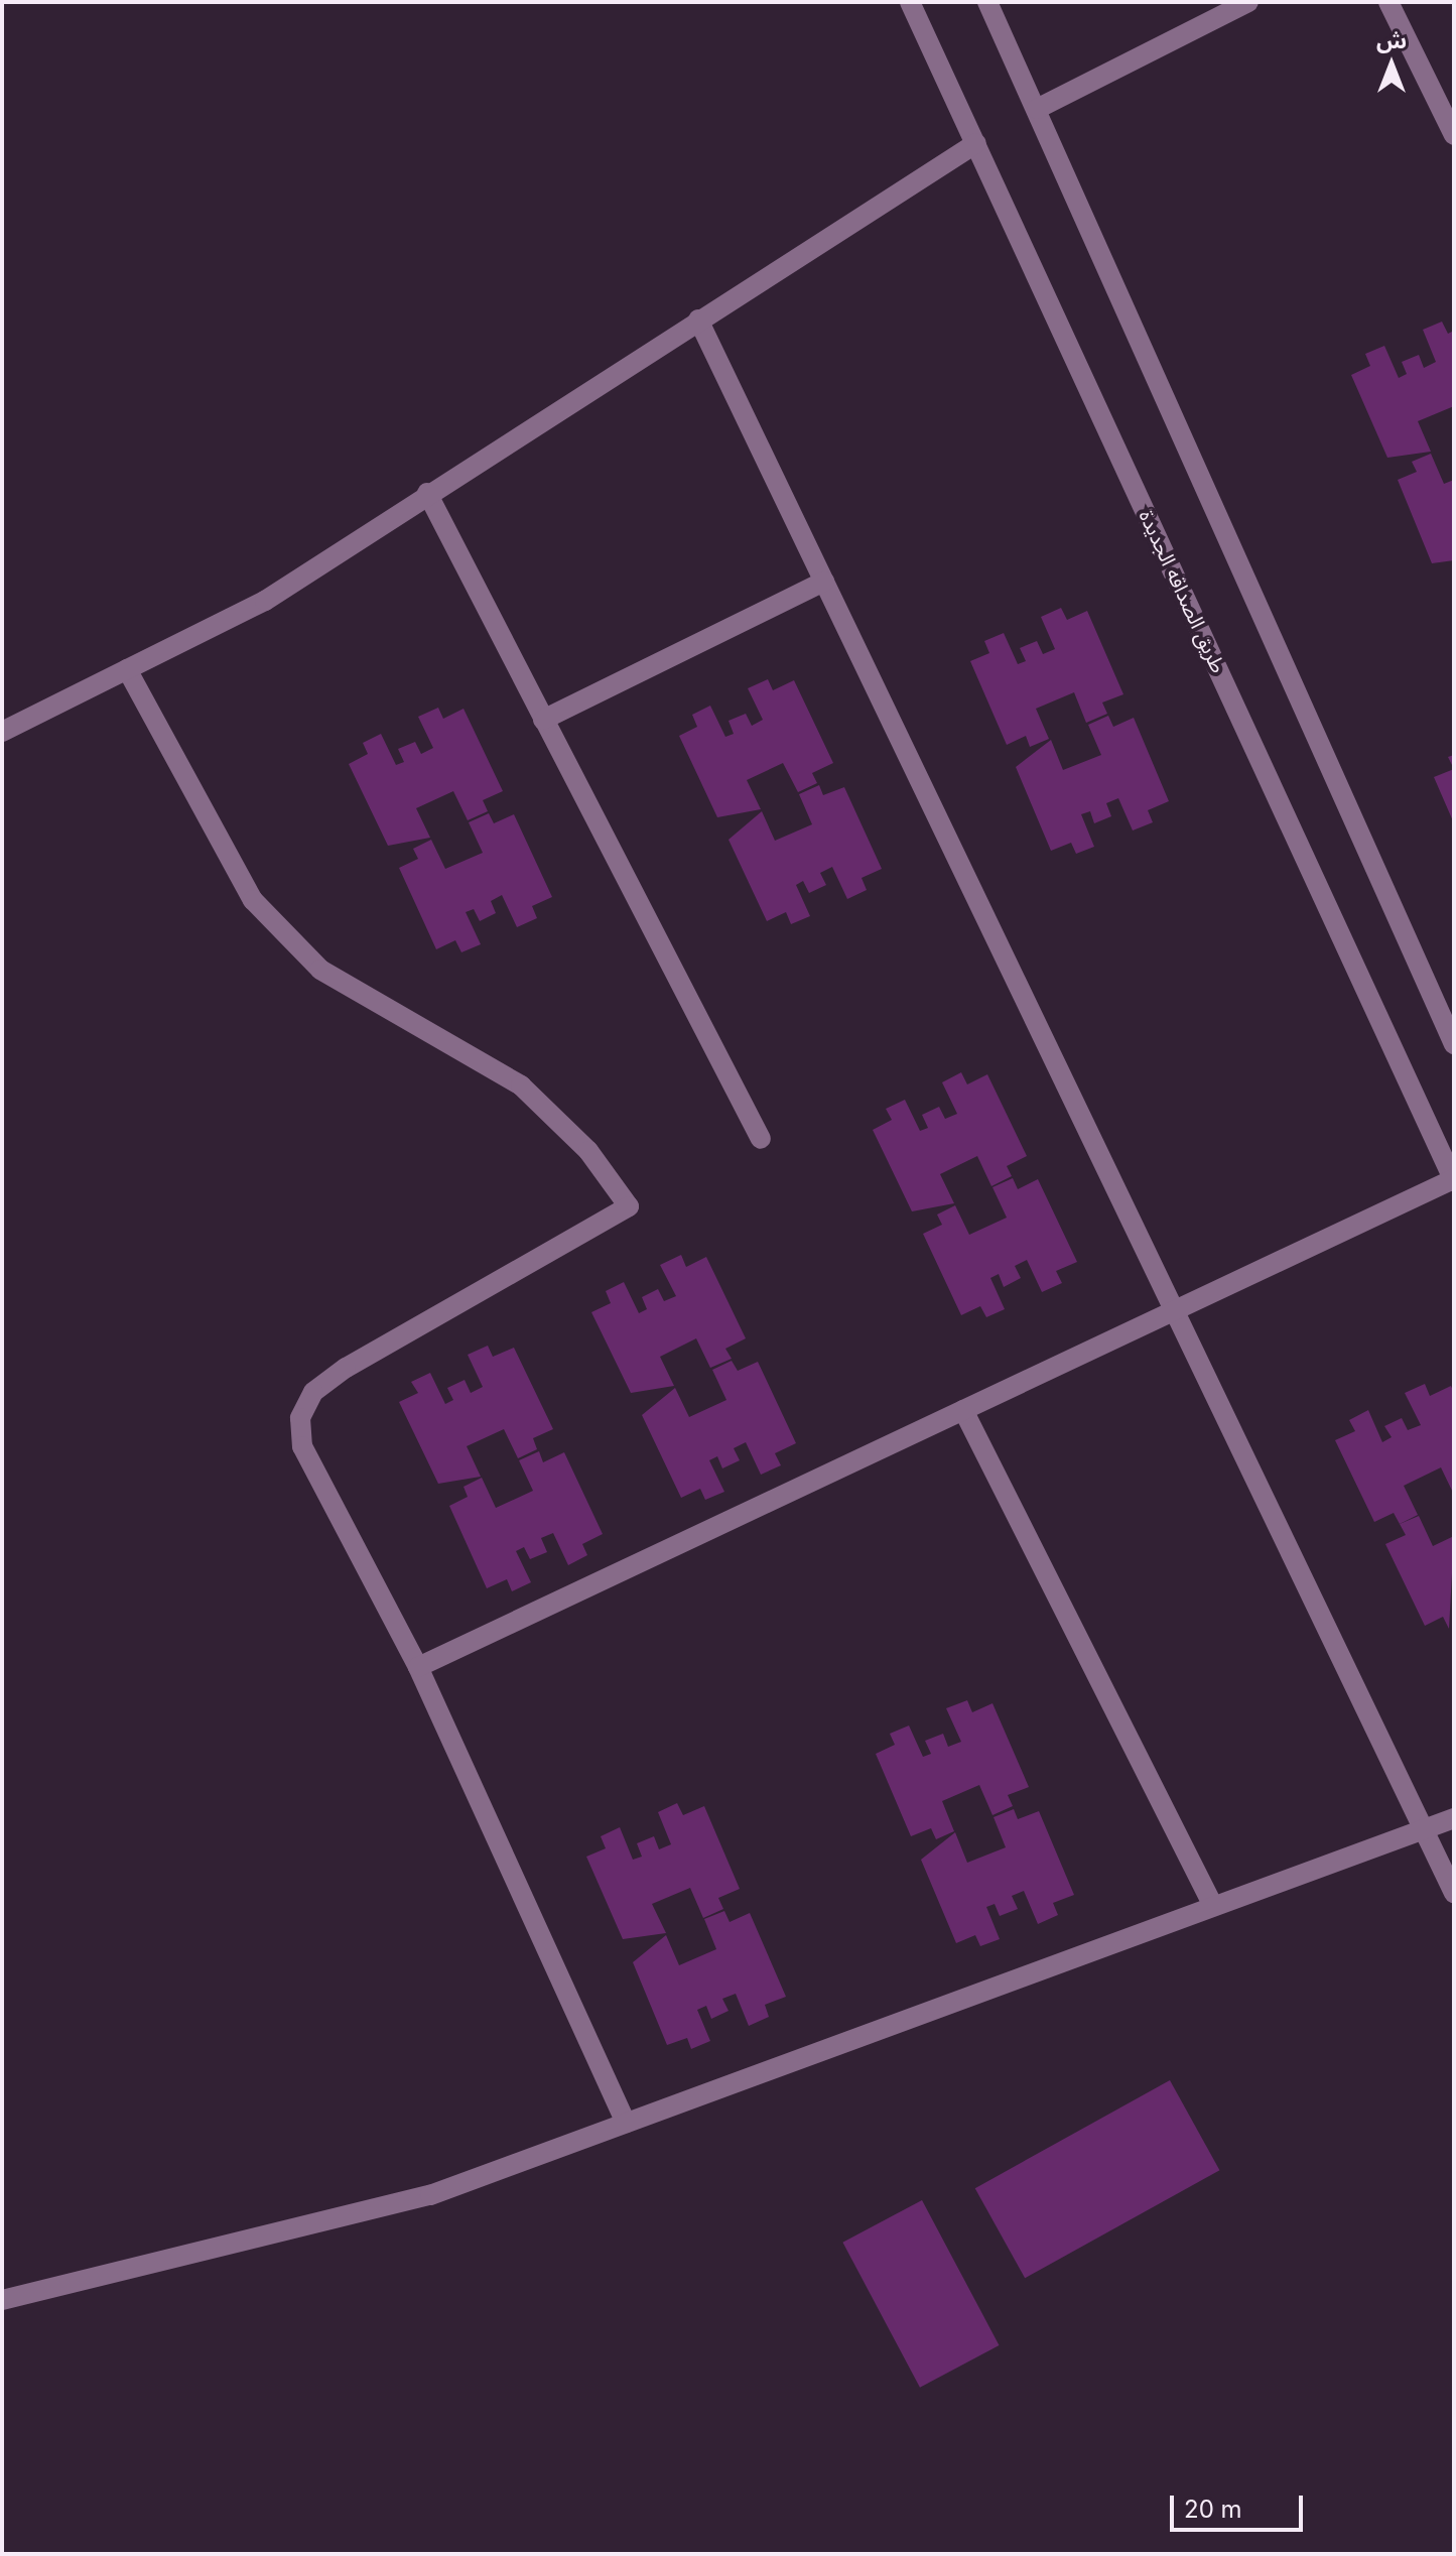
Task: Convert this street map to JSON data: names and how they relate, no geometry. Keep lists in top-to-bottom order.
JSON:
{
  "streets": {
    "street": ["طريق الصداقه الجديدة"]
  },
  "scale_bar": "20 m",
  "north": "top"
}
